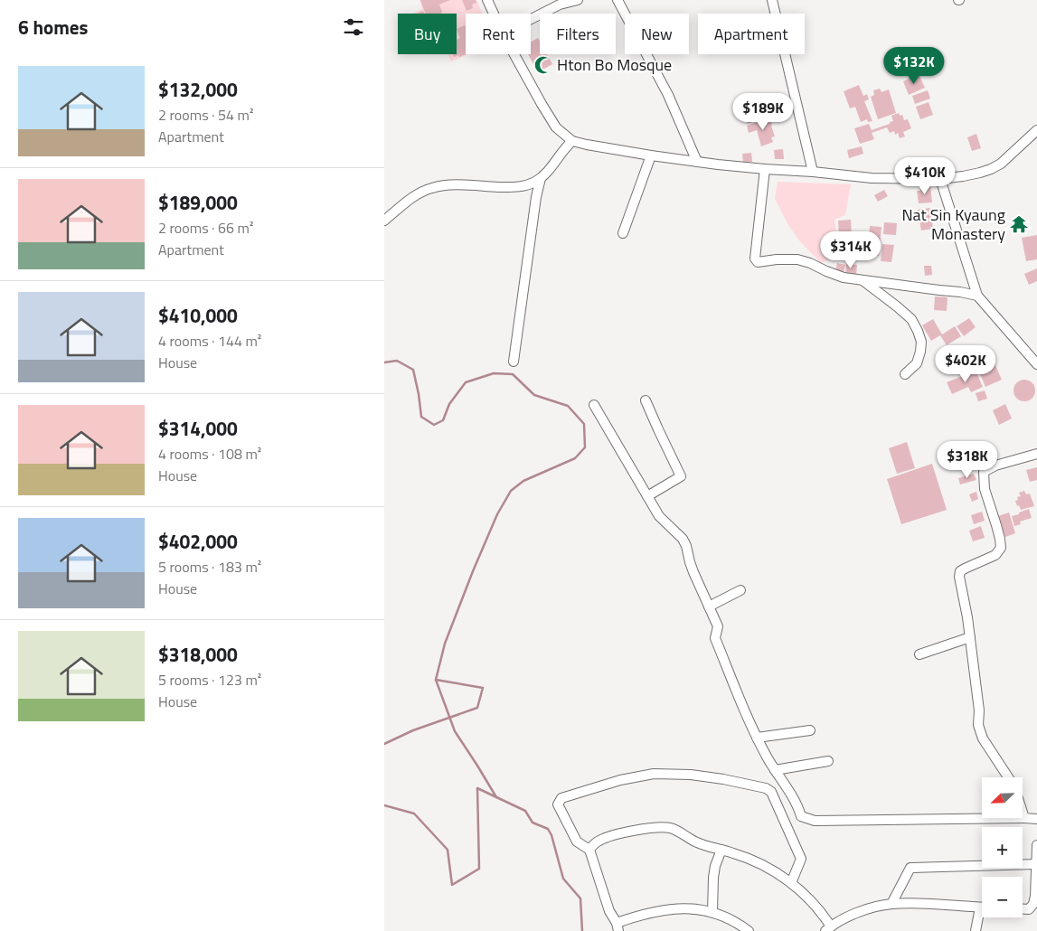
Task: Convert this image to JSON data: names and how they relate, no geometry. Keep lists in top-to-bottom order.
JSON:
{
  "places": {
    "mosque": ["Hton Bo Mosque"],
    "temple": ["Nat Sin Kyaung Monastery"]
  },
  "north": "bottom left",
  "page": {
    "heading": "6 homes",
    "chip": [
      "Buy",
      "Rent",
      "Filters",
      "New",
      "Apartment"
    ],
    "price": [
      "$132K",
      "$189K",
      "$410K",
      "$314K",
      "$402K",
      "$318K"
    ],
    "list": [
      {
        "name": "$132,000",
        "note": "2 rooms · 54 m² · Apartment"
      },
      {
        "name": "$189,000",
        "note": "2 rooms · 66 m² · Apartment"
      },
      {
        "name": "$410,000",
        "note": "4 rooms · 144 m² · House"
      },
      {
        "name": "$314,000",
        "note": "4 rooms · 108 m² · House"
      },
      {
        "name": "$402,000",
        "note": "5 rooms · 183 m² · House"
      },
      {
        "name": "$318,000",
        "note": "5 rooms · 123 m² · House"
      }
    ],
    "map_buttons": ["+", "−"]
  }
}
